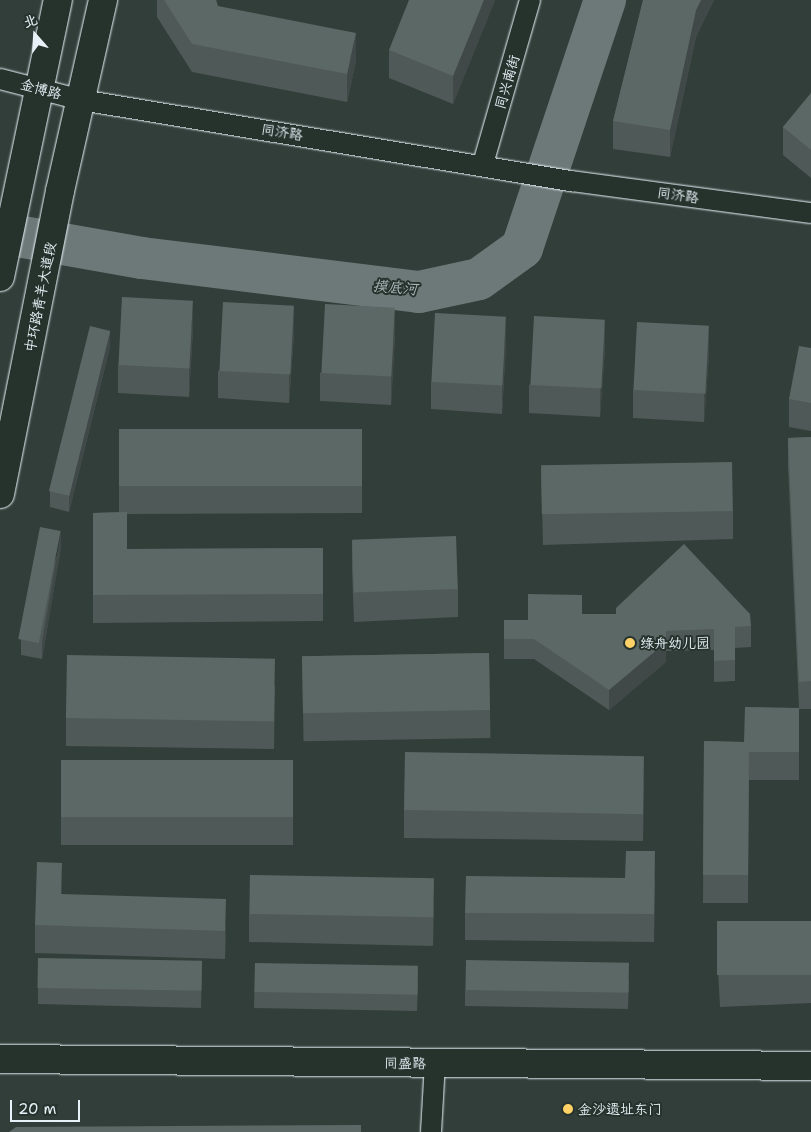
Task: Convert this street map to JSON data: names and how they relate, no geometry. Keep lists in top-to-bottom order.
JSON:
{
  "streets": {
    "street": [
      "同兴南街",
      "金博路",
      "同济路",
      "中环路青羊大道段",
      "同盛路"
    ]
  },
  "crossings": [
    ["同兴南街", "同济路"],
    ["金博路", "同济路"],
    ["金博路", "中环路青羊大道段"],
    ["同济路", "中环路青羊大道段"]
  ],
  "water": ["摸底河"],
  "places": ["绿舟幼儿园", "金沙遗址东门"],
  "scale_bar": "20 m",
  "north": "top"
}
